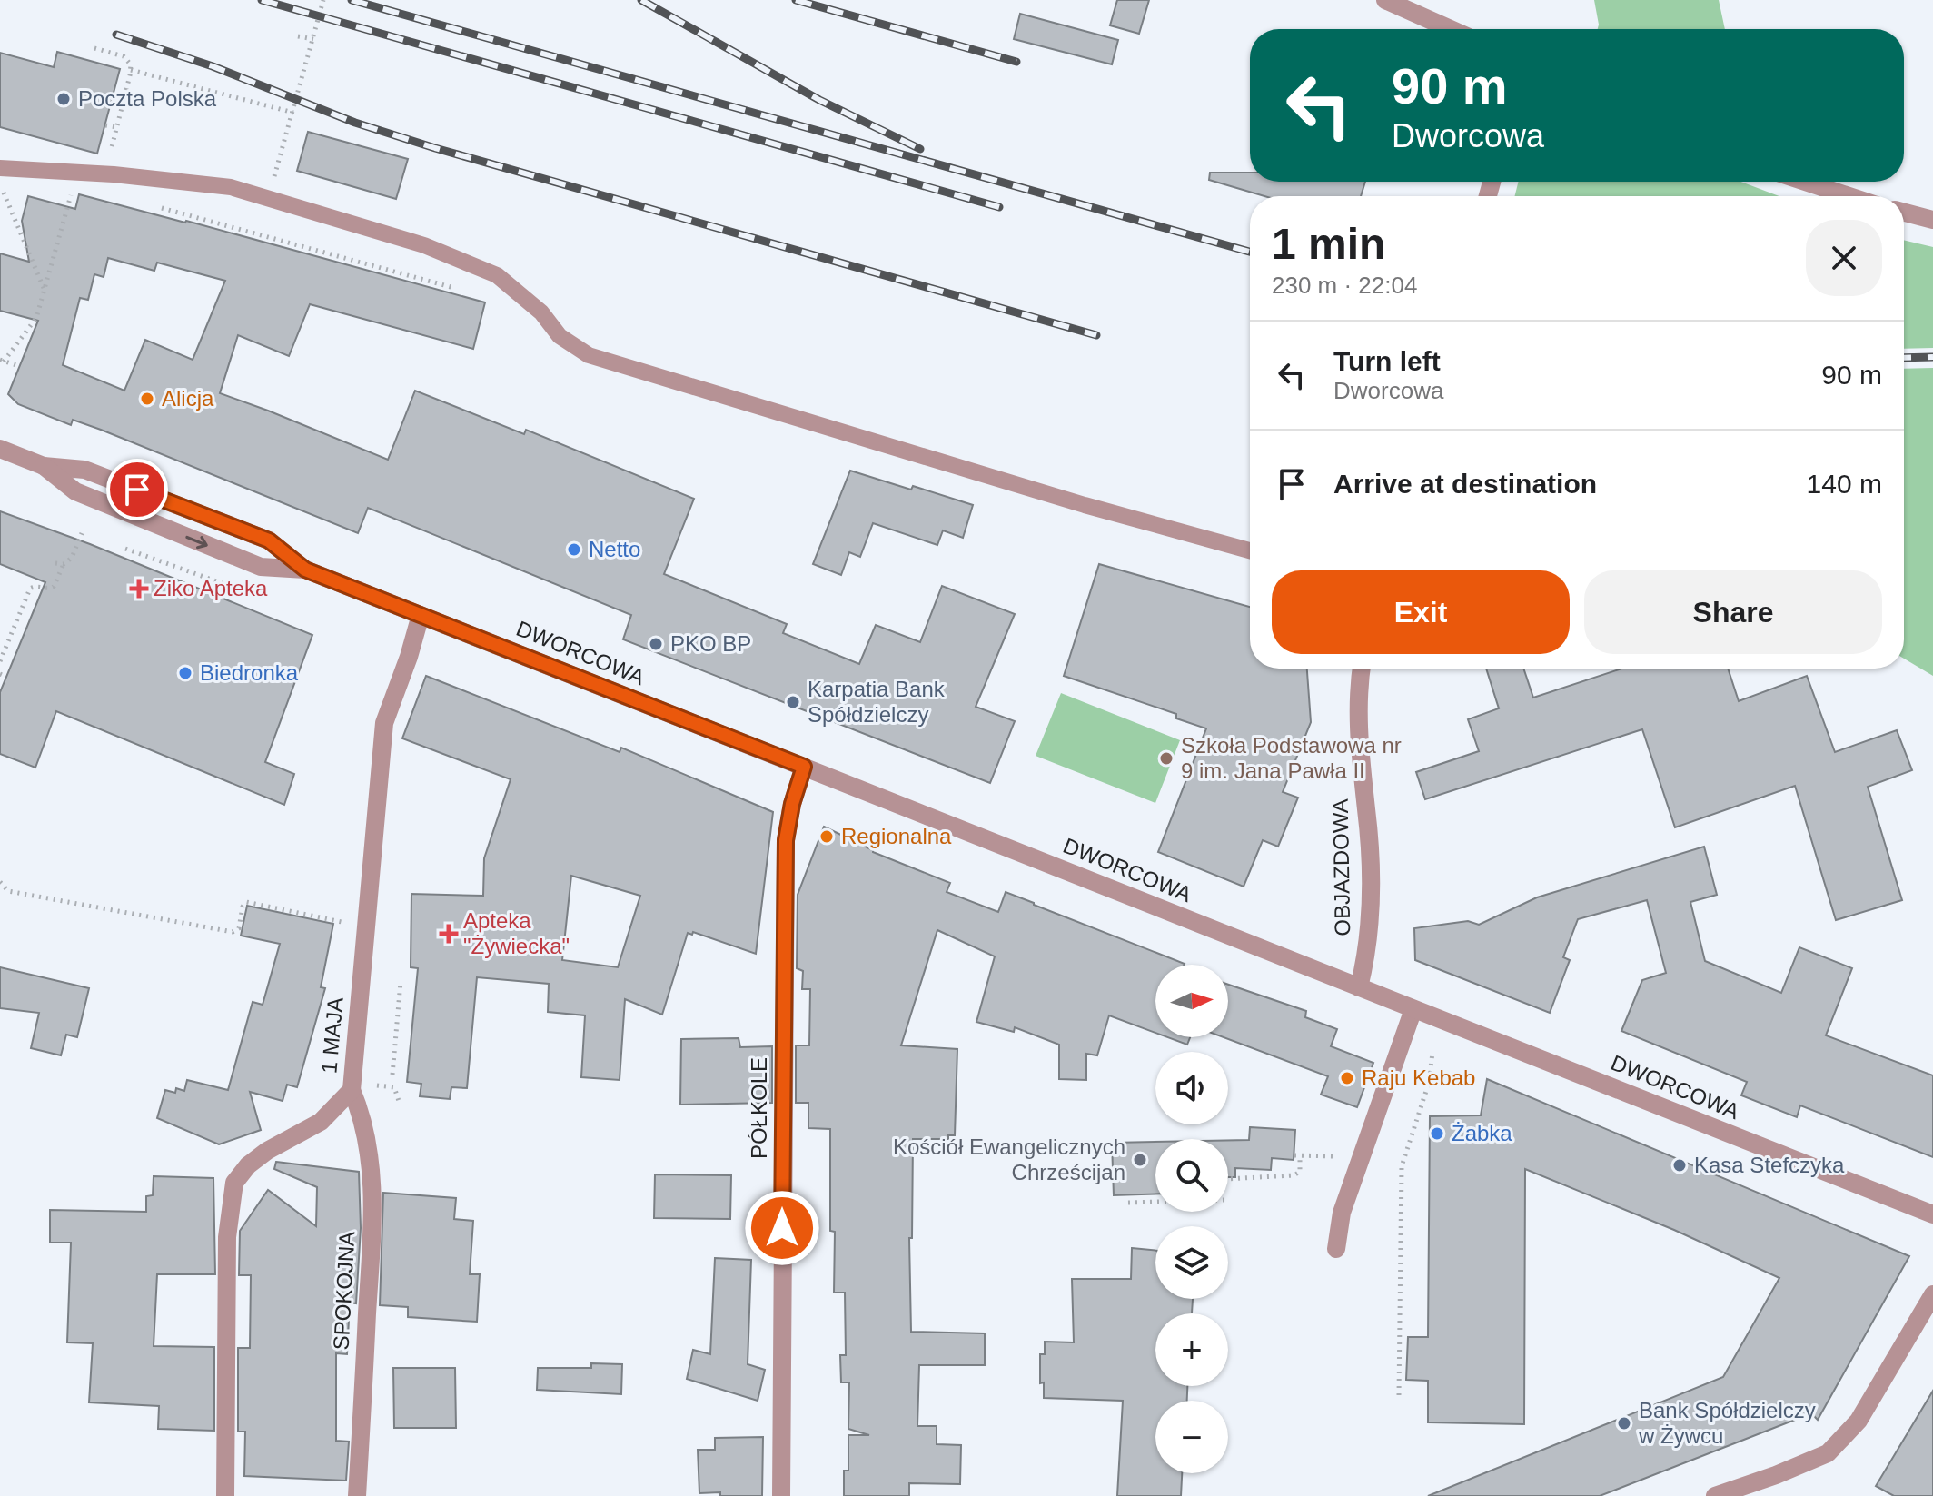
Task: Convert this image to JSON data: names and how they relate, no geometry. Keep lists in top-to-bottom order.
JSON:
{
  "streets": {
    "street": [
      "DWORCOWA",
      "OBJAZDOWA",
      "1 MAJA",
      "PÓŁKOLE",
      "SPOKOJNA"
    ]
  },
  "crossings": [
    ["DWORCOWA", "OBJAZDOWA"],
    ["DWORCOWA", "1 MAJA"],
    ["DWORCOWA", "PÓŁKOLE"],
    ["1 MAJA", "SPOKOJNA"]
  ],
  "places": {
    "other": [
      "Poczta Polska",
      "Alicja",
      "Netto",
      "PKO BP",
      "Biedronka",
      "Karpatia Bank Spółdzielczy",
      "Szkoła Podstawowa nr 9 im. Jana Pawła II",
      "Regionalna",
      "Raju Kebab",
      "Żabka",
      "Kościół Ewangelicznych Chrześcijan",
      "Kasa Stefczyka",
      "Bank Spółdzielczy w Żywcu"
    ],
    "health": ["Ziko Apteka", "Apteka \"Żywiecka\""]
  },
  "north": "right",
  "page": {
    "turn": ["90 m", "Dworcowa"],
    "heading": ["1 min", "230 m · 22:04"],
    "list": [
      {
        "name": "Turn left",
        "note": "Dworcowa",
        "value": "90 m"
      },
      {
        "name": "Arrive at destination",
        "value": "140 m"
      }
    ],
    "buttons": ["Exit", "Share"],
    "map_buttons": ["+", "−"]
  }
}
